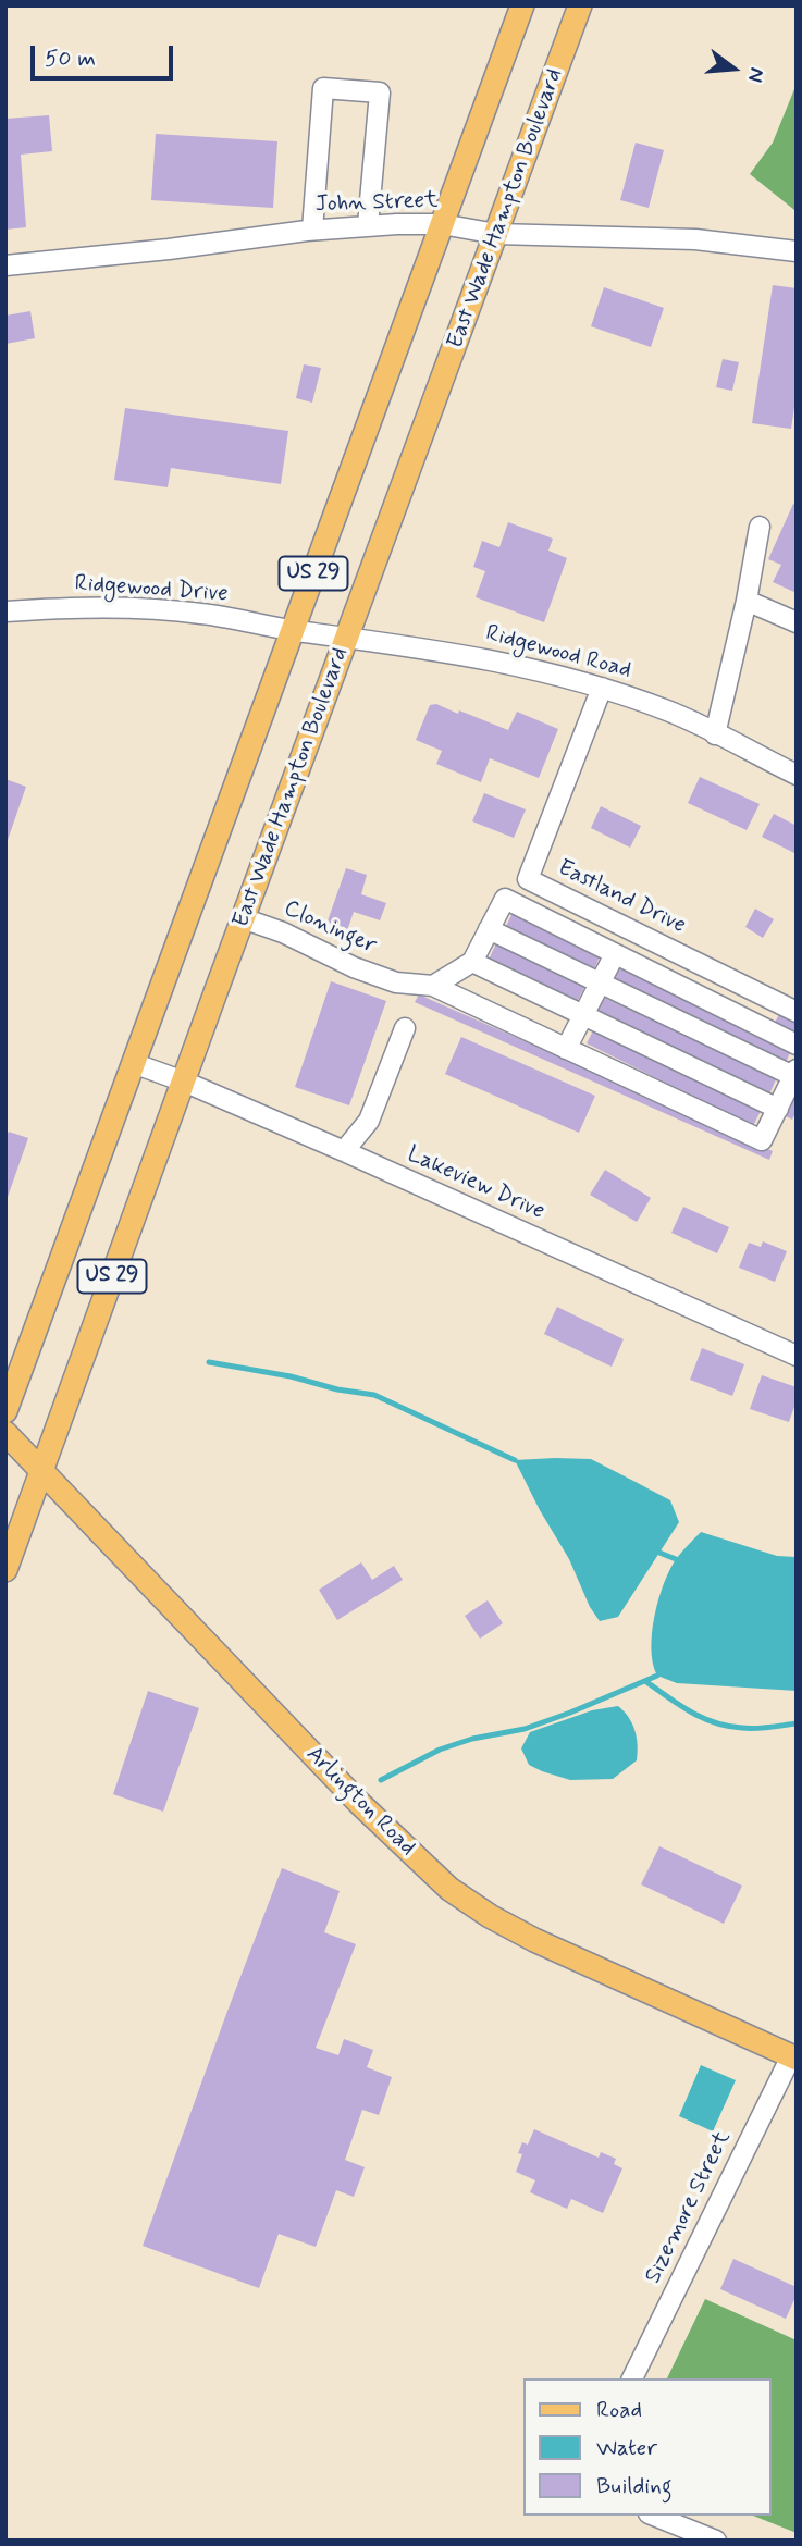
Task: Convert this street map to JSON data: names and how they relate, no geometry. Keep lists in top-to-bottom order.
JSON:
{
  "streets": {
    "main road": ["East Wade Hampton Boulevard", "US 29", "Arlington Road"],
    "street": [
      "John Street",
      "Ridgewood Drive",
      "Ridgewood Road",
      "Eastland Drive",
      "Cloninger",
      "Lakeview Drive",
      "Sizemore Street"
    ]
  },
  "crossings": [
    ["John Street", "East Wade Hampton Boulevard"],
    ["John Street", "US 29"],
    ["East Wade Hampton Boulevard", "Ridgewood Road"],
    ["East Wade Hampton Boulevard", "Cloninger"],
    ["East Wade Hampton Boulevard", "Lakeview Drive"],
    ["East Wade Hampton Boulevard", "Arlington Road"],
    ["US 29", "Ridgewood Drive"],
    ["US 29", "Ridgewood Road"],
    ["US 29", "Lakeview Drive"],
    ["Ridgewood Drive", "Ridgewood Road"],
    ["Ridgewood Road", "Eastland Drive"],
    ["Arlington Road", "Sizemore Street"]
  ],
  "legend": ["Road", "Water", "Building"],
  "scale_bar": "50 m",
  "north": "right"
}
